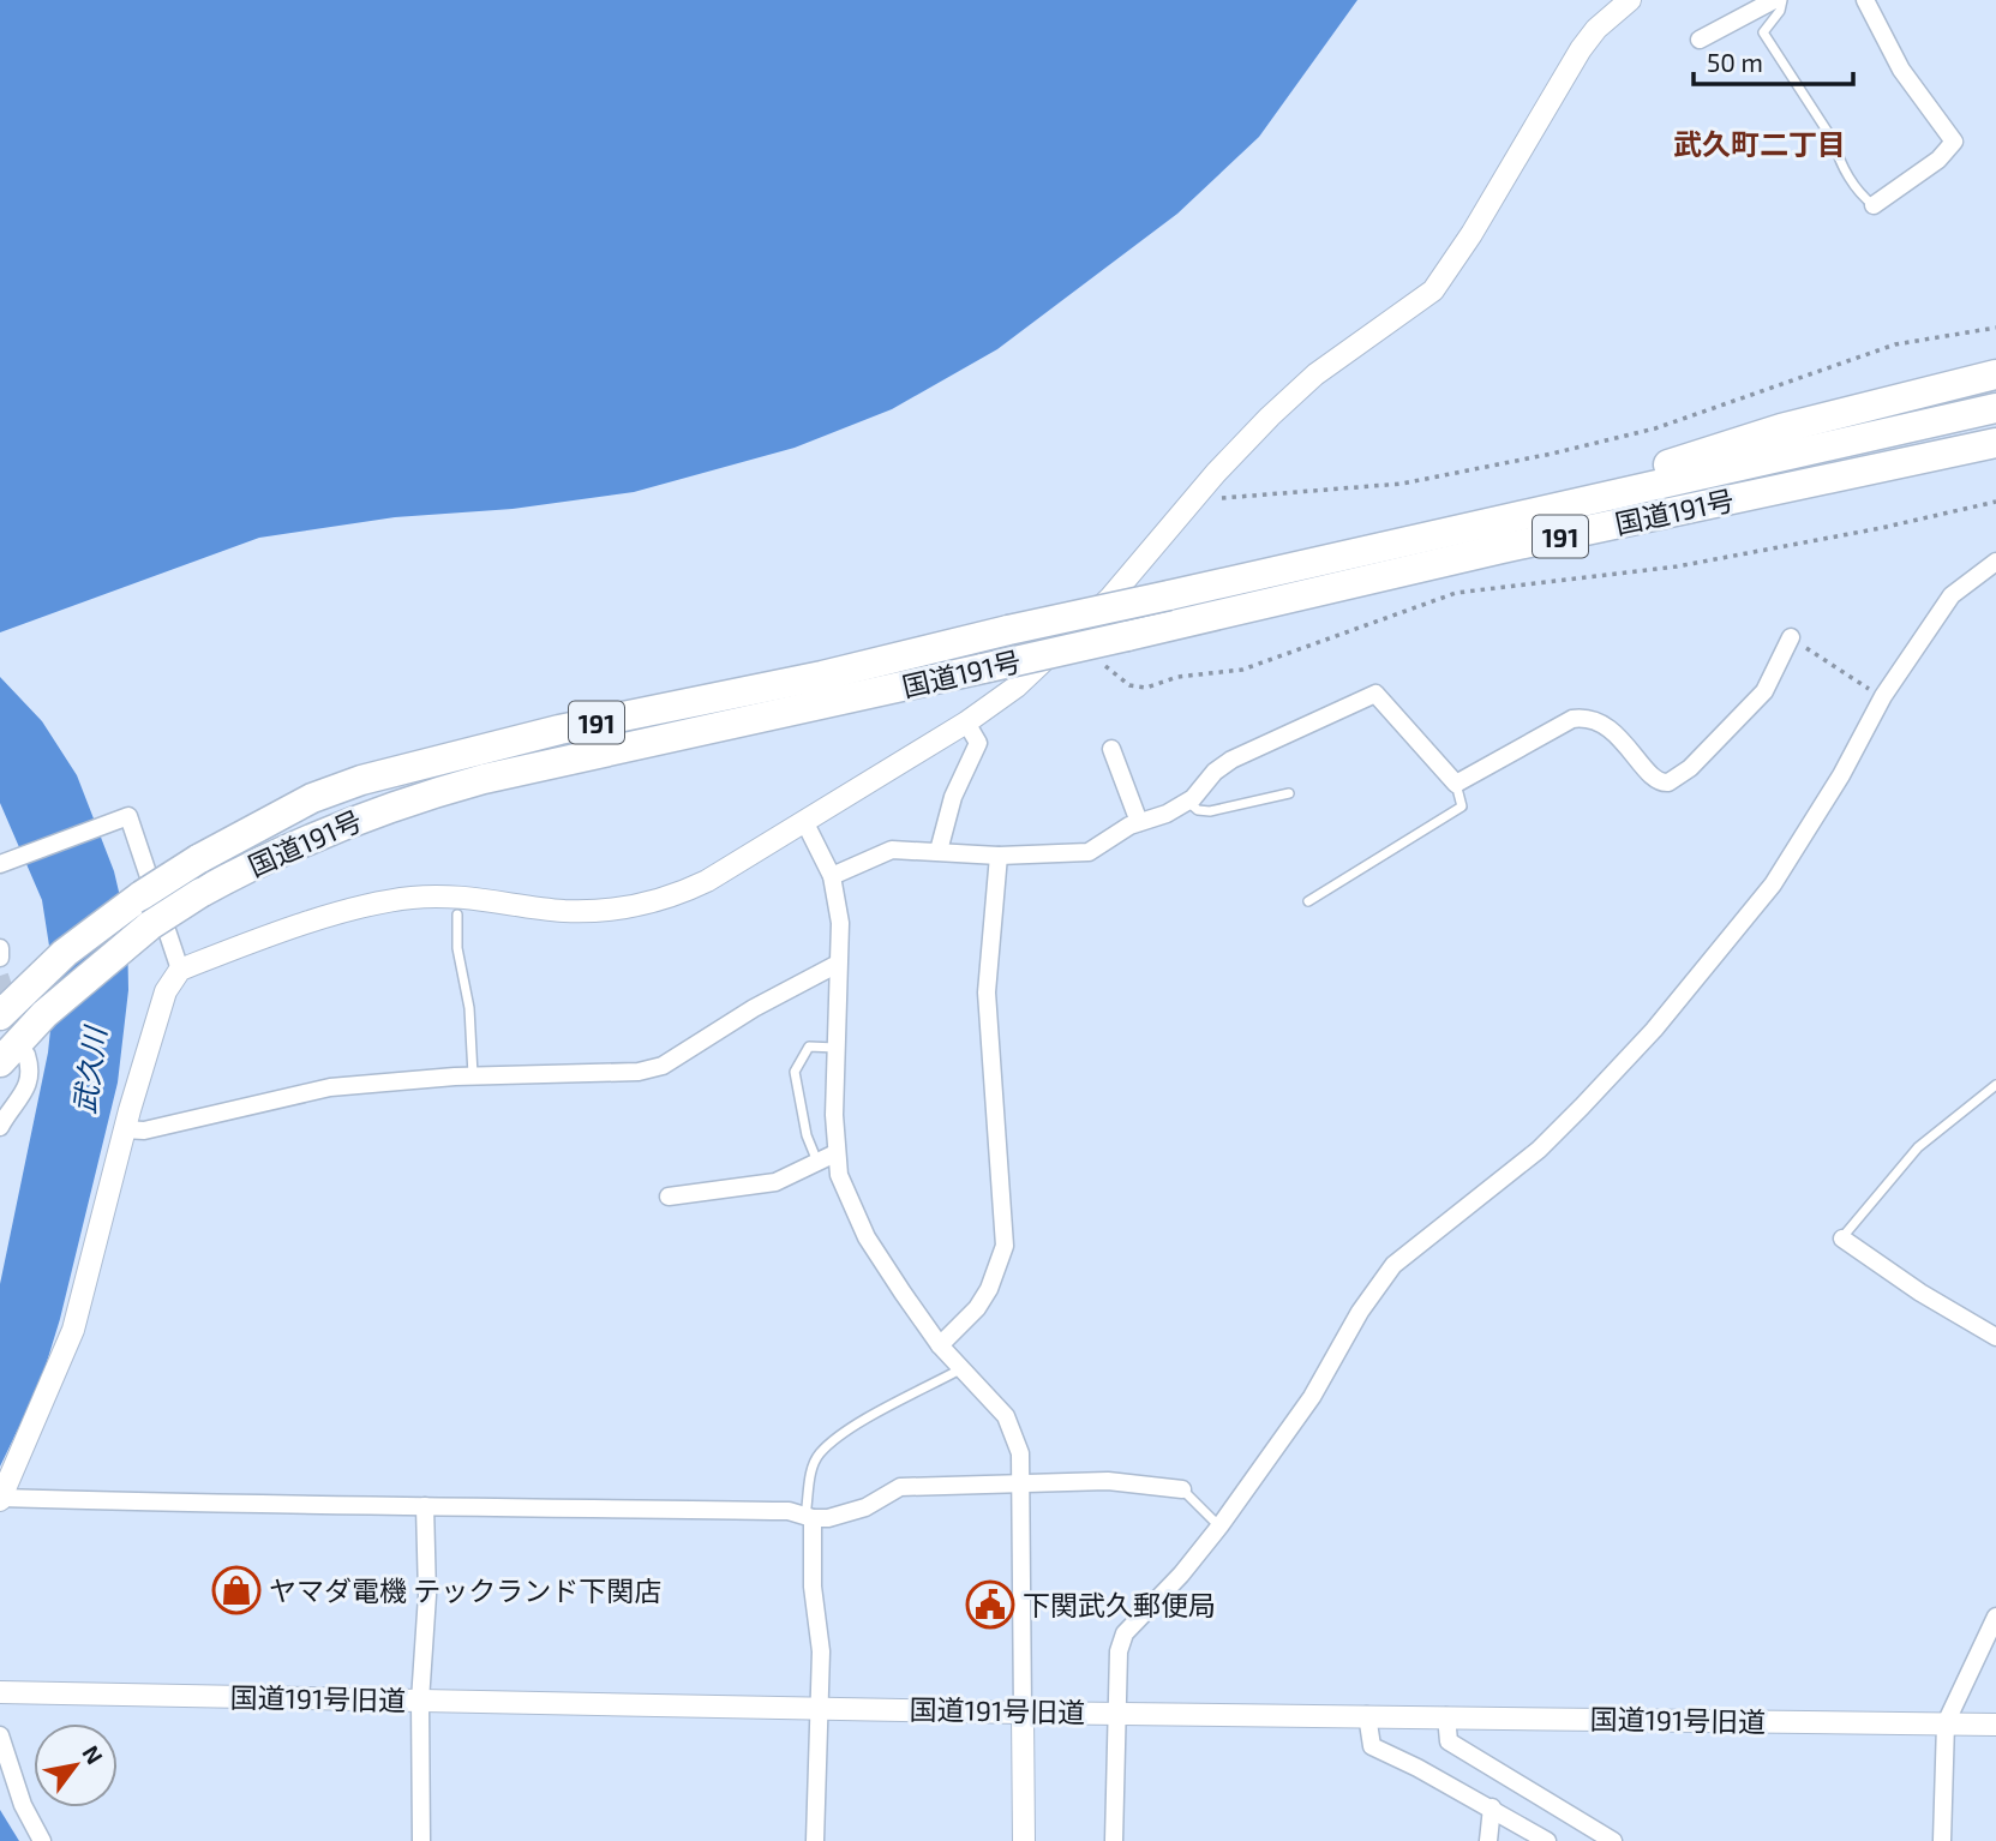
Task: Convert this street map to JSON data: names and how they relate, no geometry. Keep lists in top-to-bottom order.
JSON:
{
  "streets": {
    "highway": ["国道191号", "191"],
    "street": ["国道191号旧道"]
  },
  "districts": ["武久町二丁目"],
  "water": ["武久川"],
  "places": {
    "shop": ["ヤマダ電機 テックランド下関店"],
    "public building": ["下関武久郵便局"]
  },
  "scale_bar": "50 m",
  "north": "top right"
}
